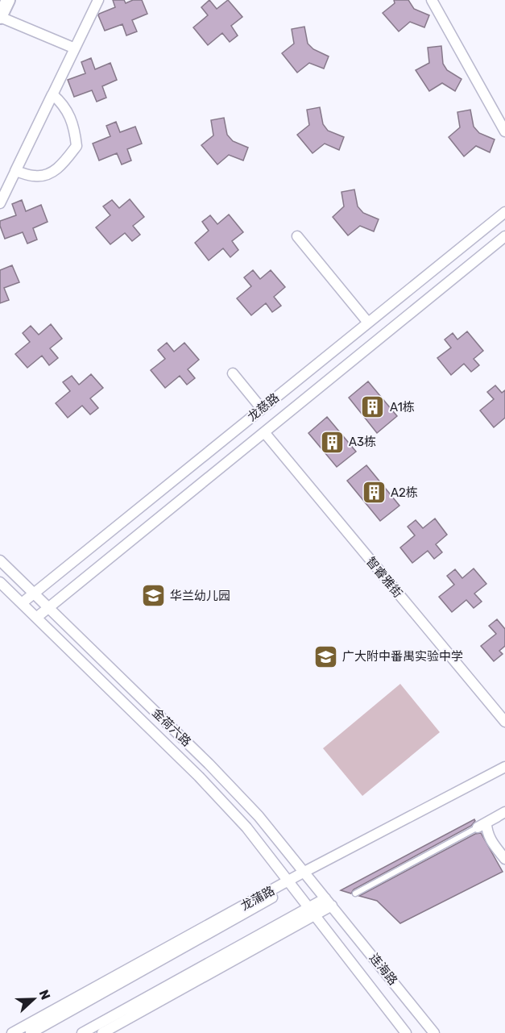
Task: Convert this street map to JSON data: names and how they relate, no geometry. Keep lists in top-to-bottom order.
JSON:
{
  "streets": {
    "street": [
      "龙慈路",
      "智睿雅街",
      "金荷六路",
      "龙蒲路",
      "连海路"
    ]
  },
  "crossings": [
    ["龙慈路", "智睿雅街"],
    ["龙慈路", "金荷六路"],
    ["金荷六路", "龙蒲路"],
    ["金荷六路", "连海路"]
  ],
  "places": {
    "building": ["A1栋", "A3栋", "A2栋"],
    "school or university": ["华兰幼儿园", "广大附中番禺实验中学"]
  },
  "north": "right"
}
